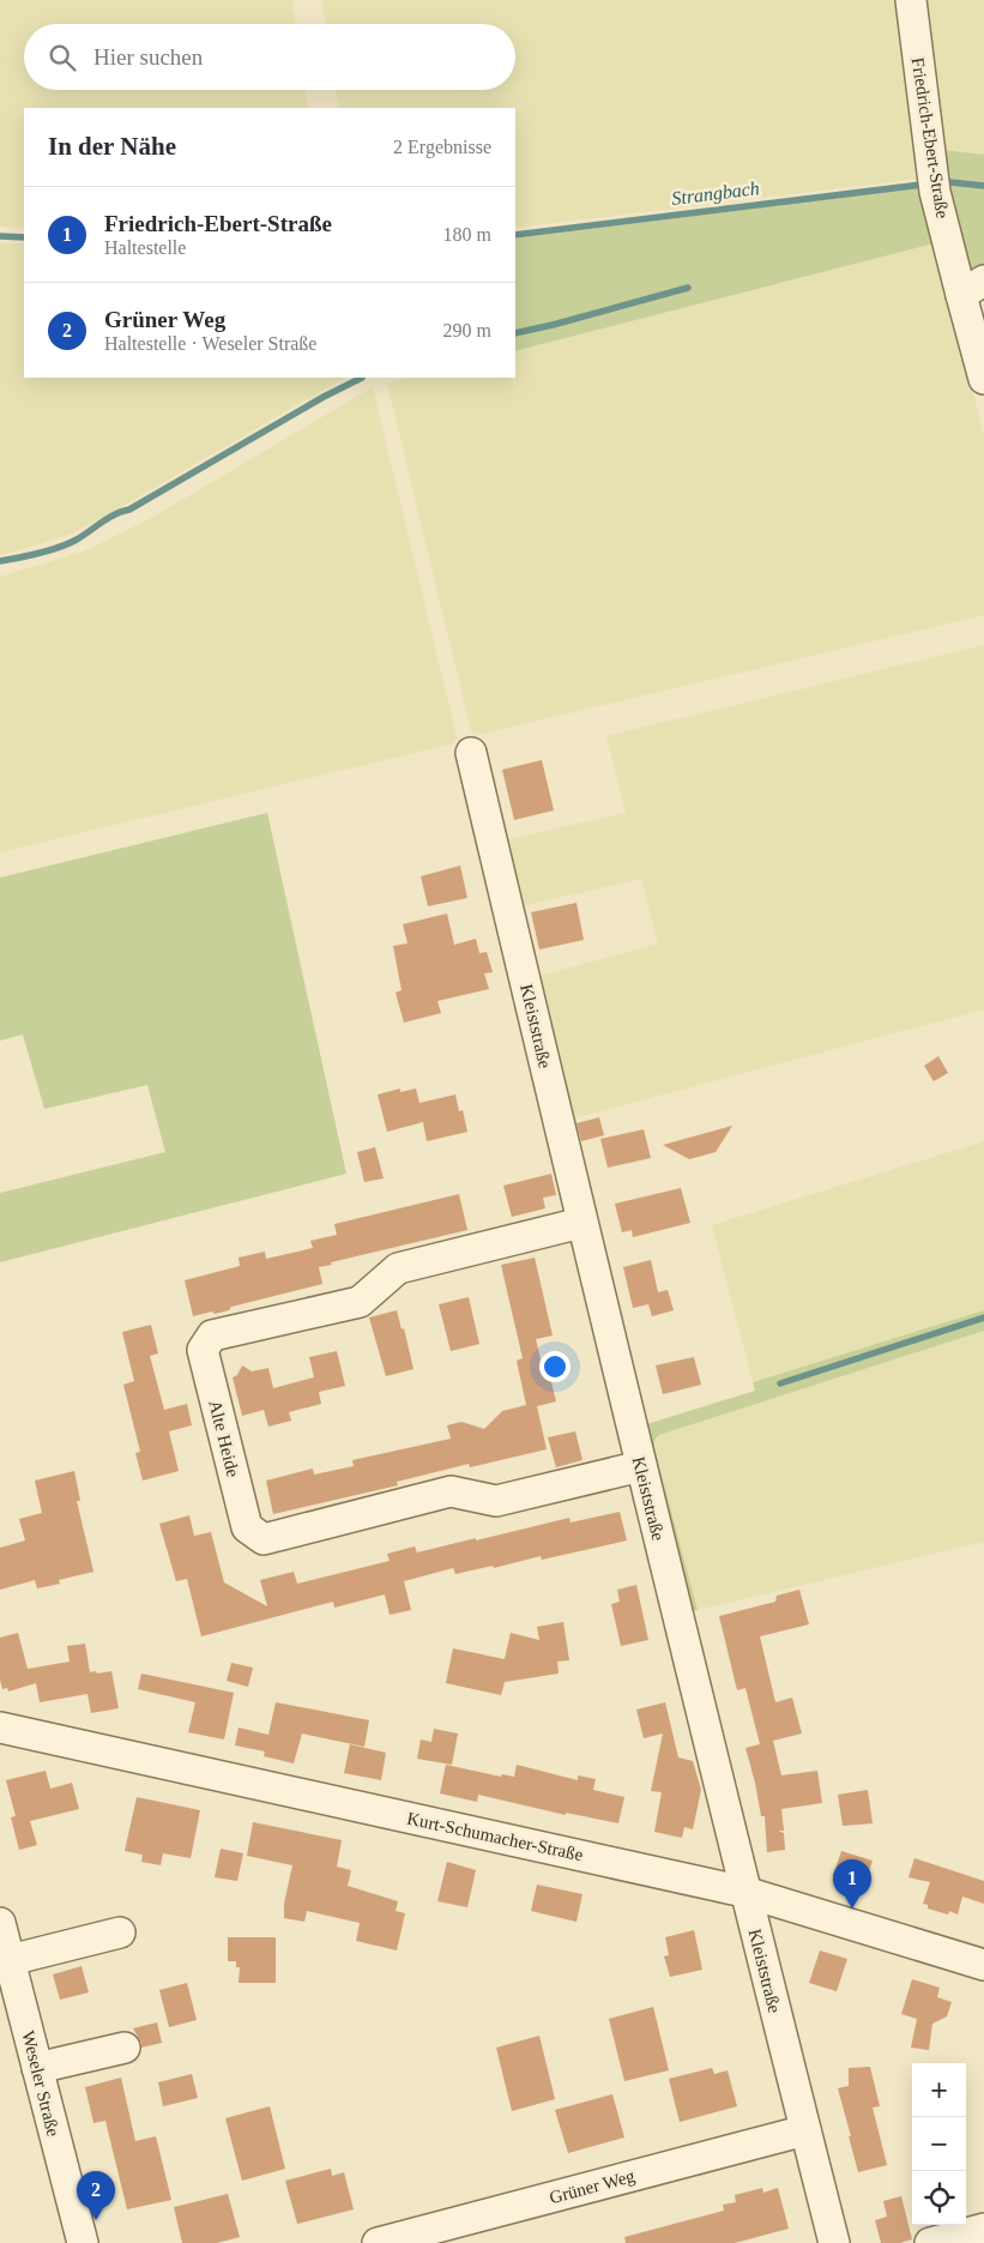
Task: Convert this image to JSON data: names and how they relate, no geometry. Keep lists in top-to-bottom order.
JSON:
{
  "streets": {
    "street": [
      "Friedrich-Ebert-Straße",
      "Kleiststraße",
      "Alte Heide",
      "Kurt-Schumacher-Straße",
      "Weseler Straße",
      "Grüner Weg"
    ]
  },
  "crossings": [
    ["Kleiststraße", "Alte Heide"],
    ["Kleiststraße", "Kurt-Schumacher-Straße"],
    ["Kleiststraße", "Grüner Weg"]
  ],
  "water": ["Strangbach"],
  "page": {
    "search": "Hier suchen",
    "heading": ["In der Nähe", "2 Ergebnisse"],
    "list": [
      {
        "mark": "1",
        "name": "Friedrich-Ebert-Straße",
        "note": "Haltestelle",
        "value": "180 m"
      },
      {
        "mark": "2",
        "name": "Grüner Weg",
        "note": "Haltestelle · Weseler Straße",
        "value": "290 m"
      }
    ],
    "pins": ["1", "2"],
    "map_buttons": ["+", "−"]
  }
}
